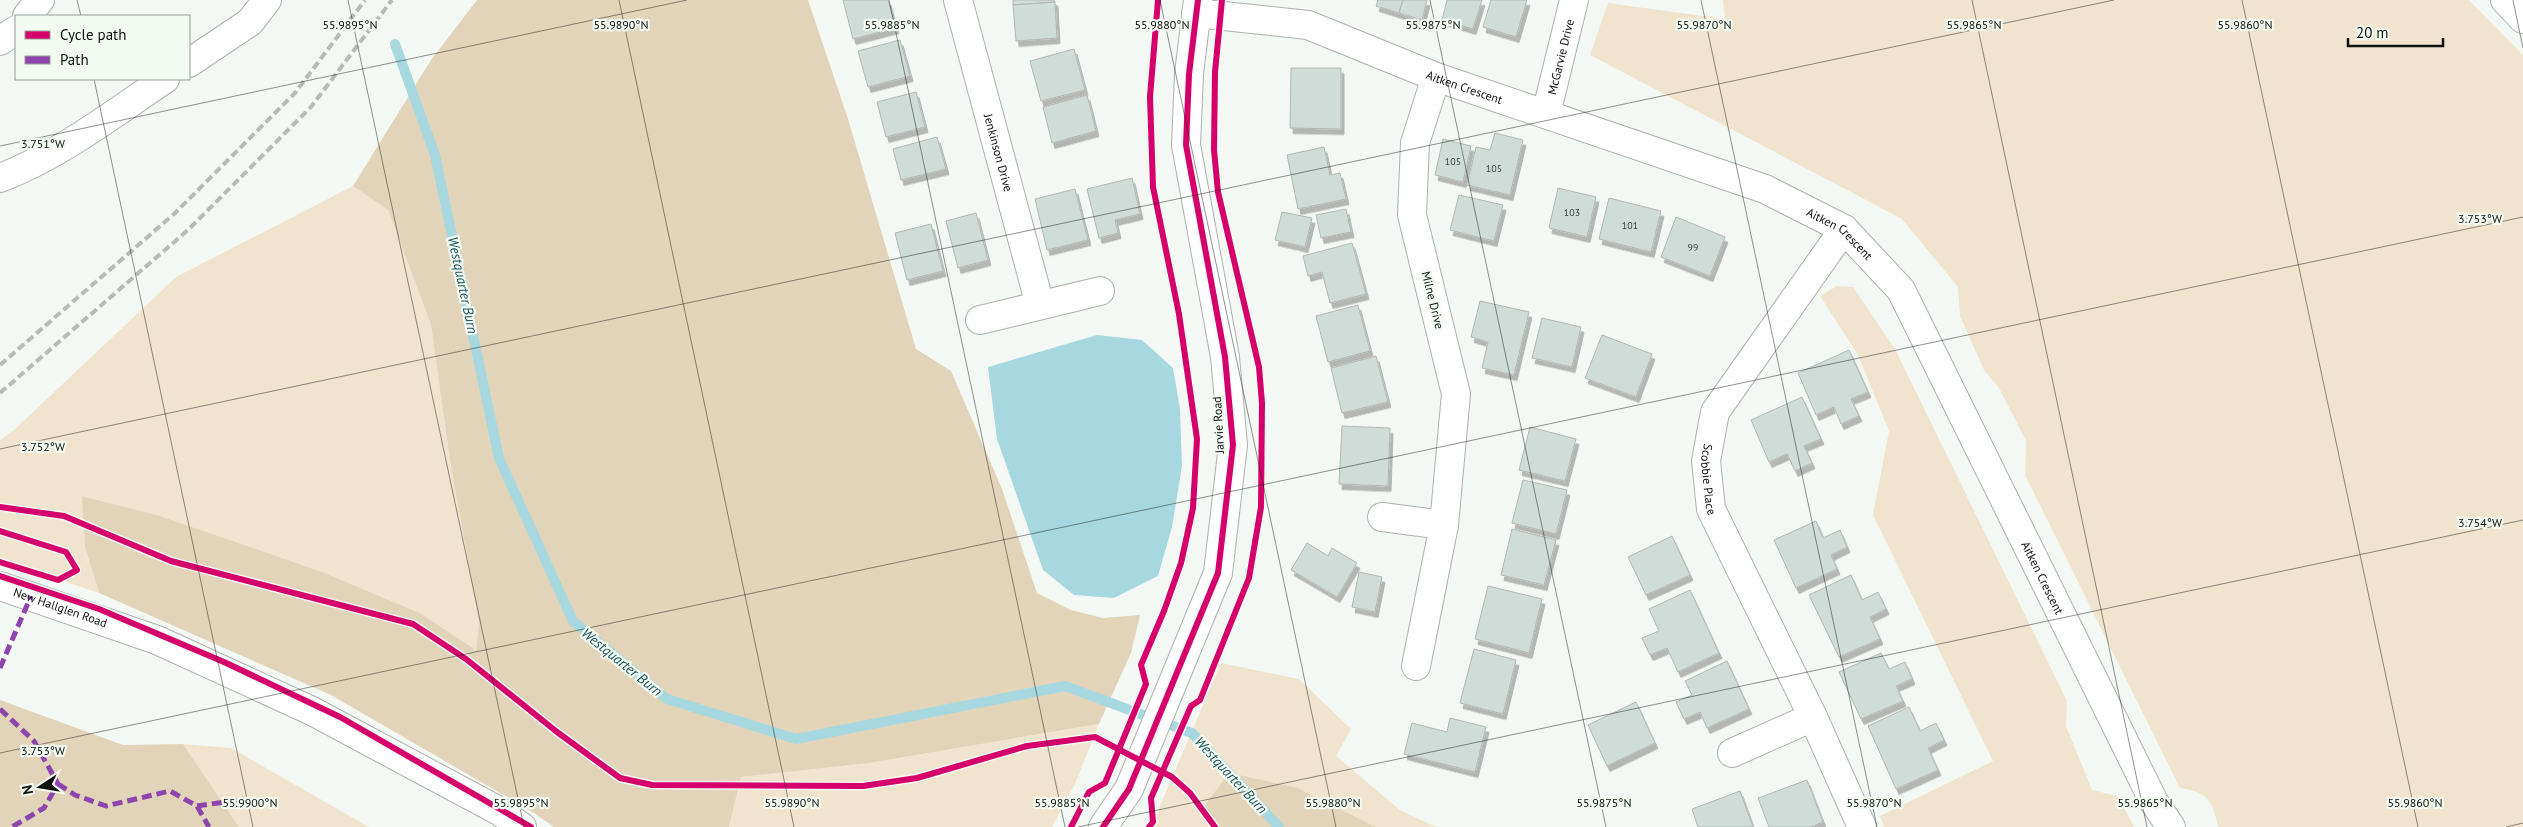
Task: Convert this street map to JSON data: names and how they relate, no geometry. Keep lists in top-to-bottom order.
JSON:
{
  "streets": {
    "street": [
      "McGarvie Drive",
      "Aitken Crescent",
      "Jenkinson Drive",
      "Milne Drive",
      "Jarvie Road",
      "Scobbie Place",
      "New Hallglen Road"
    ]
  },
  "crossings": [
    ["McGarvie Drive", "Aitken Crescent"],
    ["Aitken Crescent", "Milne Drive"],
    ["Aitken Crescent", "Jarvie Road"],
    ["Aitken Crescent", "Scobbie Place"]
  ],
  "water": ["Westquarter Burn"],
  "house_numbers": [
    "105",
    "105",
    "103",
    "101",
    "99"
  ],
  "legend": ["Cycle path", "Path"],
  "scale_bar": "20 m",
  "north": "left",
  "coordinates": [
    "55.9895°N",
    "55.9890°N",
    "55.9885°N",
    "55.9880°N",
    "55.9875°N",
    "55.9870°N",
    "55.9865°N",
    "55.9860°N",
    "3.751°W",
    "3.753°W",
    "3.752°W",
    "3.754°W",
    "55.9900°N"
  ]
}
